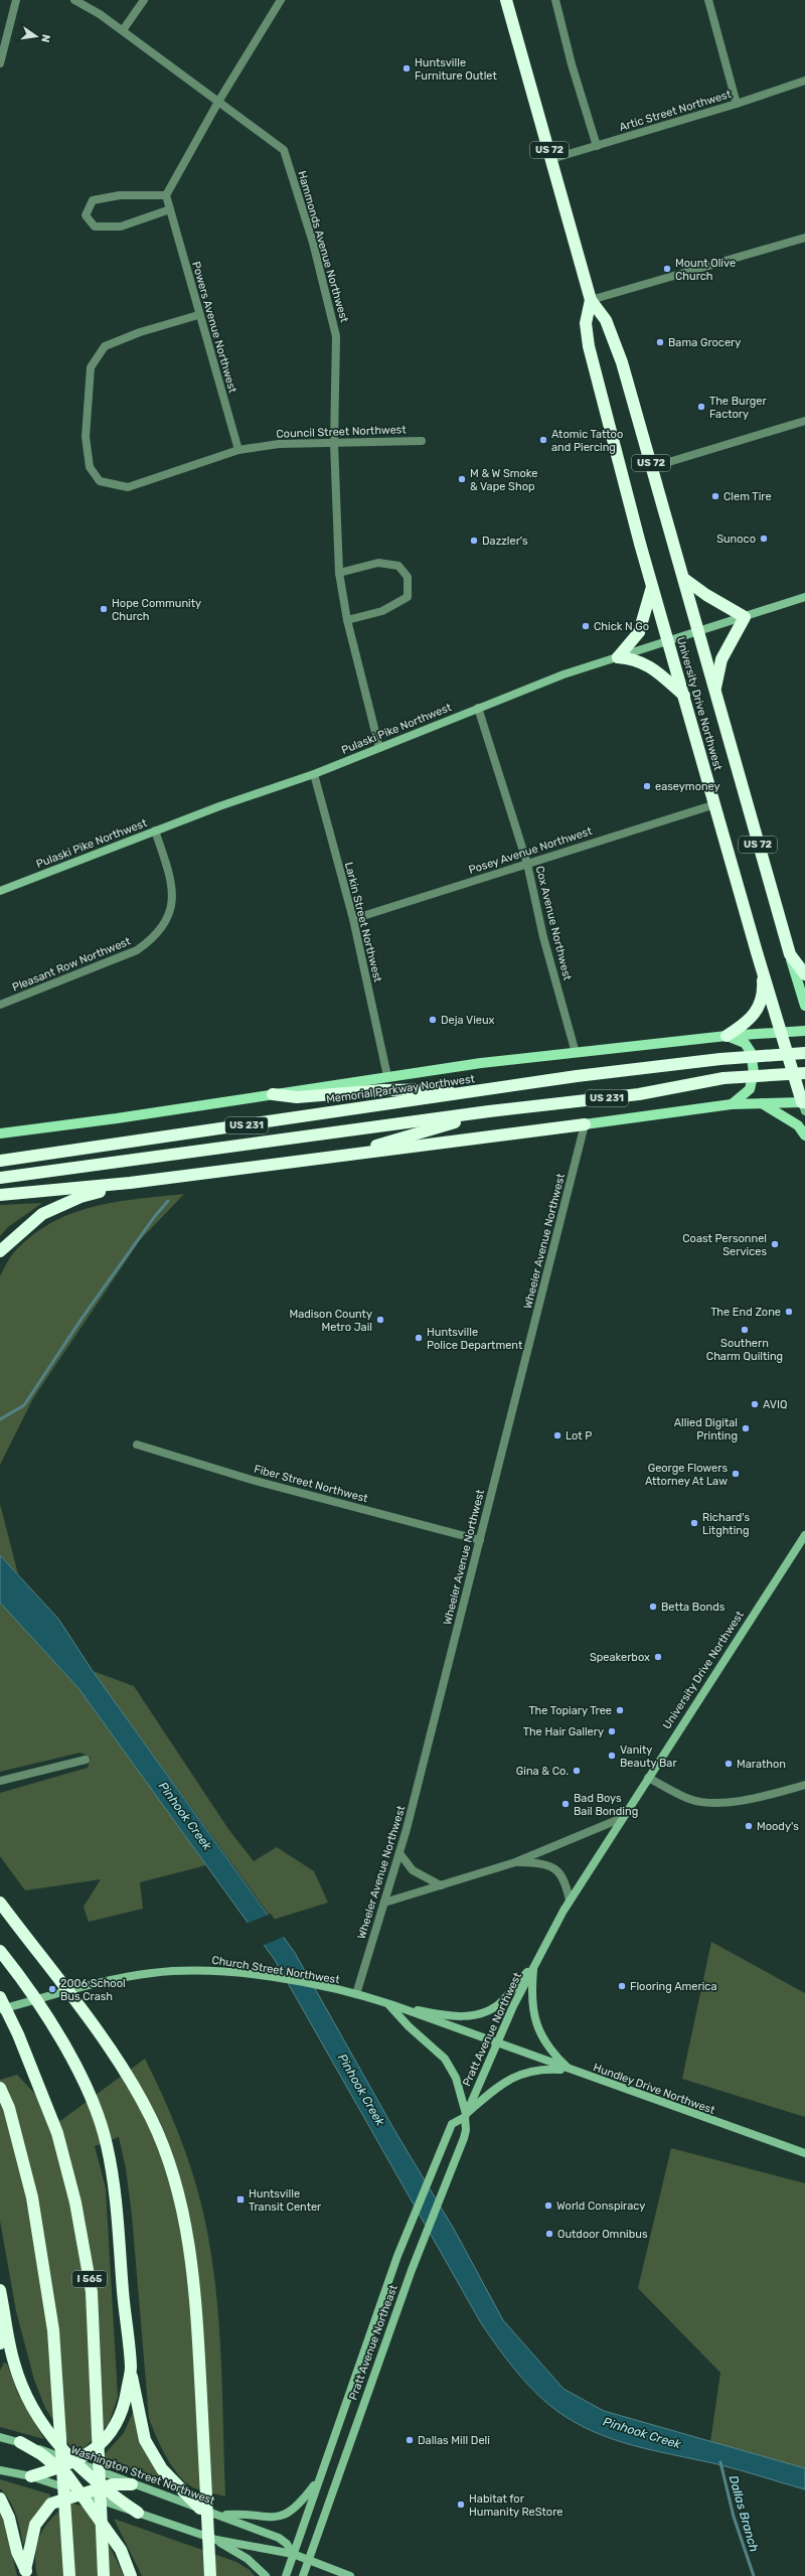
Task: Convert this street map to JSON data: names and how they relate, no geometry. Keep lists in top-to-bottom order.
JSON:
{
  "streets": {
    "highway": [
      "US 72",
      "University Drive Northwest",
      "Memorial Parkway Northwest",
      "US 231",
      "I 565"
    ],
    "main road": [
      "Pulaski Pike Northwest",
      "Church Street Northwest",
      "Pratt Avenue Northwest",
      "Hundley Drive Northwest",
      "Pratt Avenue Northeast",
      "Washington Street Northwest"
    ],
    "street": [
      "Artic Street Northwest",
      "Hammonds Avenue Northwest",
      "Powers Avenue Northwest",
      "Council Street Northwest",
      "Posey Avenue Northwest",
      "Larkin Street Northwest",
      "Cox Avenue Northwest",
      "Pleasant Row Northwest",
      "Wheeler Avenue Northwest",
      "Fiber Street Northwest"
    ]
  },
  "crossings": [
    ["Artic Street Northwest", "University Drive Northwest"],
    ["US 72", "University Drive Northwest"],
    ["Hammonds Avenue Northwest", "Council Street Northwest"],
    ["Hammonds Avenue Northwest", "Pulaski Pike Northwest"],
    ["Powers Avenue Northwest", "Council Street Northwest"],
    ["University Drive Northwest", "Pulaski Pike Northwest"],
    ["University Drive Northwest", "Posey Avenue Northwest"],
    ["University Drive Northwest", "Pratt Avenue Northwest"],
    ["Pulaski Pike Northwest", "Larkin Street Northwest"],
    ["Pulaski Pike Northwest", "Cox Avenue Northwest"],
    ["Pulaski Pike Northwest", "Pleasant Row Northwest"],
    ["Posey Avenue Northwest", "Larkin Street Northwest"],
    ["Posey Avenue Northwest", "Cox Avenue Northwest"],
    ["Wheeler Avenue Northwest", "Fiber Street Northwest"],
    ["Wheeler Avenue Northwest", "Church Street Northwest"],
    ["Church Street Northwest", "Pratt Avenue Northwest"],
    ["Church Street Northwest", "Hundley Drive Northwest"],
    ["Pratt Avenue Northwest", "Hundley Drive Northwest"],
    ["Pratt Avenue Northwest", "Pratt Avenue Northeast"],
    ["Pratt Avenue Northeast", "Washington Street Northwest"]
  ],
  "water": ["Pinhook Creek", "Dallas Branch"],
  "places": {
    "other": [
      "Huntsville Furniture Outlet",
      "Mount Olive Church",
      "Bama Grocery",
      "The Burger Factory",
      "Atomic Tattoo and Piercing",
      "M & W Smoke & Vape Shop",
      "Clem Tire",
      "Sunoco",
      "Dazzler's",
      "Hope Community Church",
      "Chick N Go",
      "easeymoney",
      "Deja Vieux",
      "Coast Personnel Services",
      "The End Zone",
      "Madison County Metro Jail",
      "Southern Charm Quilting",
      "Huntsville Police Department",
      "AVIQ",
      "Allied Digital Printing",
      "Lot P",
      "George Flowers Attorney At Law",
      "Richard's Litghting",
      "Betta Bonds",
      "Speakerbox",
      "The Topiary Tree",
      "The Hair Gallery",
      "Vanity Beauty Bar",
      "Marathon",
      "Gina & Co.",
      "Bad Boys Bail Bonding",
      "Moody's",
      "Flooring America",
      "2006 School Bus Crash",
      "World Conspiracy",
      "Outdoor Omnibus",
      "Dallas Mill Deli",
      "Habitat for Humanity ReStore"
    ],
    "transit": ["Huntsville Transit Center"]
  },
  "north": "right"
}
